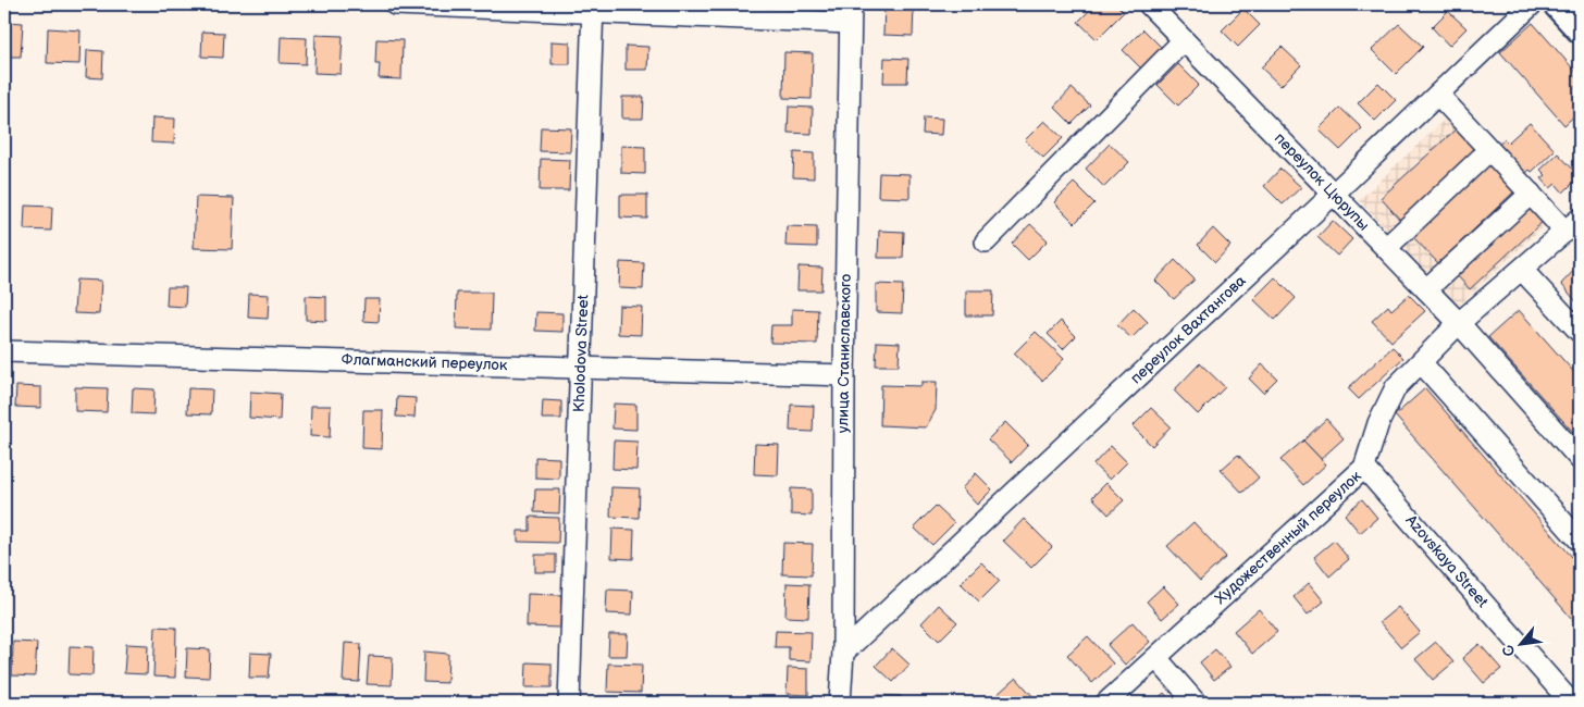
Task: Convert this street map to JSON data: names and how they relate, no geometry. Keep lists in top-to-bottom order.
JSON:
{
  "streets": {
    "street": [
      "переулок Цюрупы",
      "переулок Вахтангова",
      "Kholodova Street",
      "улица Станиславского",
      "Флагманский переулок",
      "Художественный переулок",
      "Azovskaya Street"
    ]
  },
  "crossings": [
    ["переулок Цюрупы", "переулок Вахтангова"],
    ["переулок Цюрупы", "Художественный переулок"],
    ["переулок Вахтангова", "улица Станиславского"],
    ["Kholodova Street", "Флагманский переулок"],
    ["улица Станиславского", "Флагманский переулок"],
    ["Художественный переулок", "Azovskaya Street"]
  ],
  "north": "bottom left"
}
